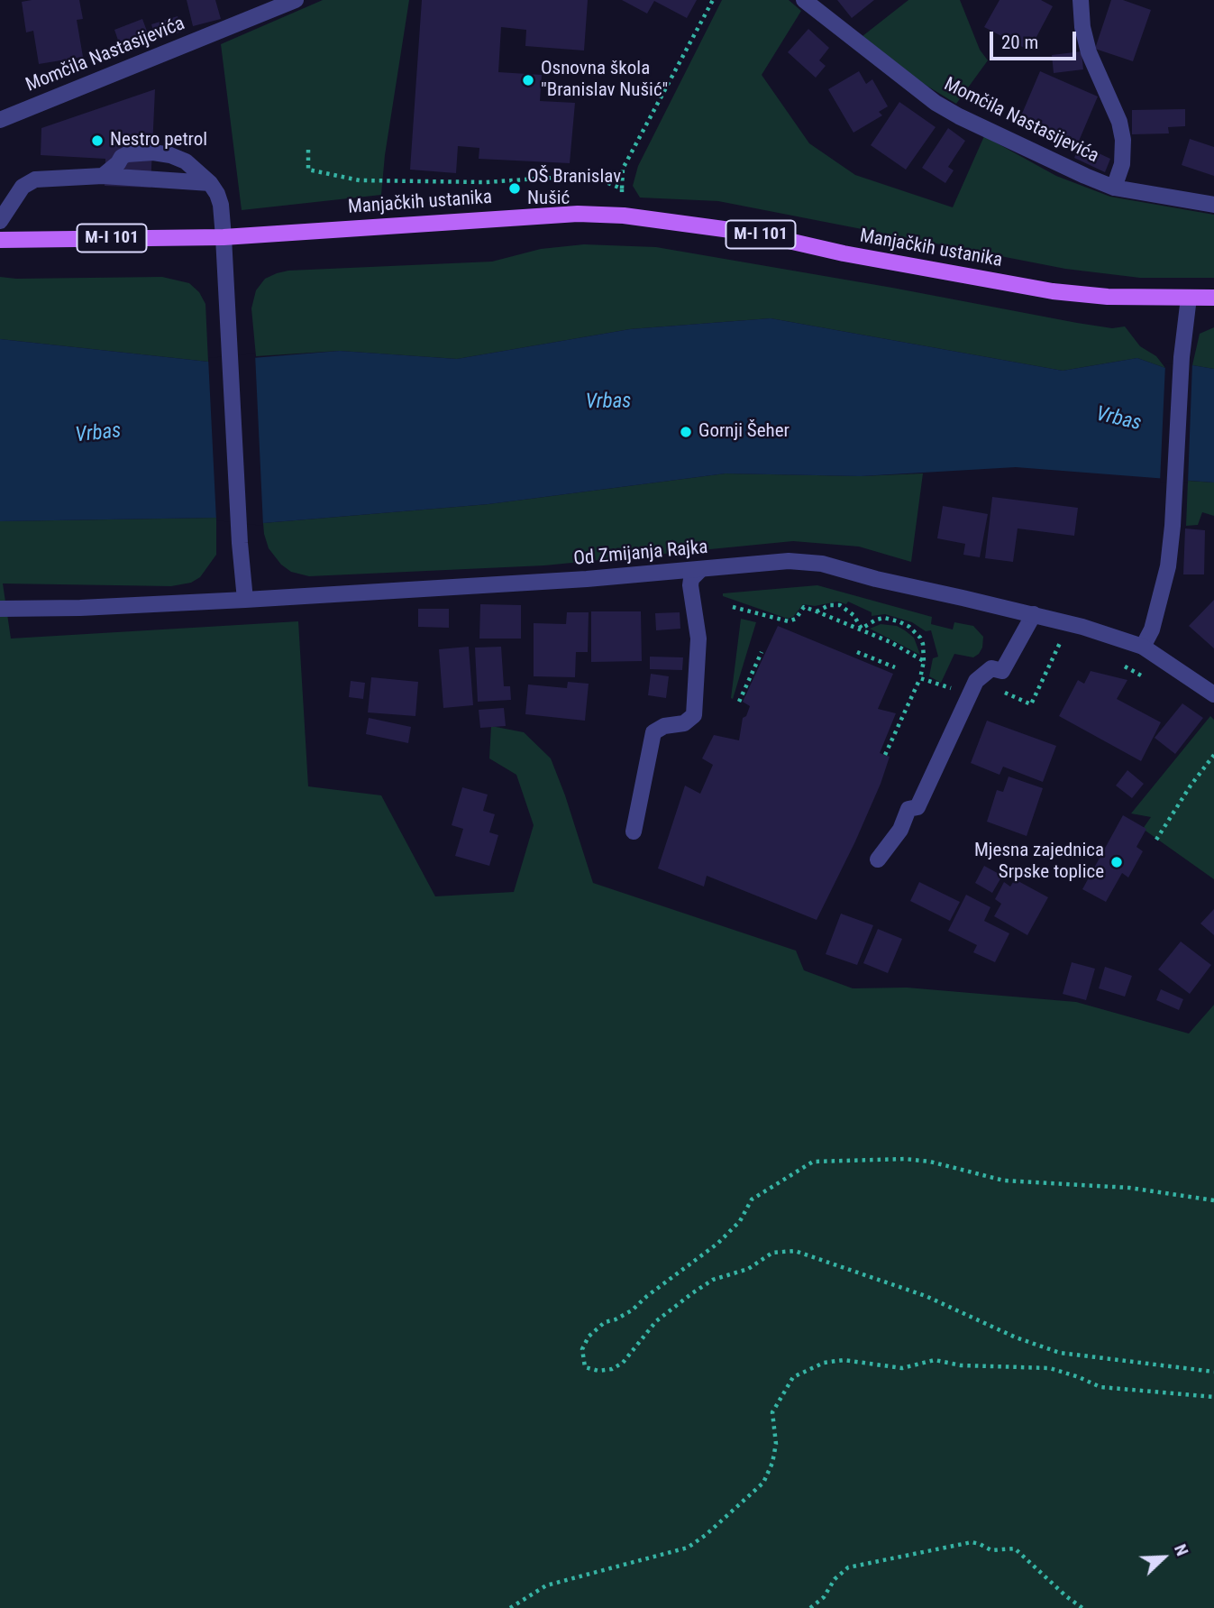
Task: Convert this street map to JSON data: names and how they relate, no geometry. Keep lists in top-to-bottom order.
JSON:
{
  "streets": {
    "main road": ["Manjačkih ustanika", "M-I 101"],
    "street": ["Momčila Nastasijevića", "Od Zmijanja Rajka"]
  },
  "water": ["Vrbas"],
  "places": [
    "Osnovna škola \"Branislav Nušić\"",
    "Nestro petrol",
    "OŠ Branislav Nušić",
    "Gornji Šeher",
    "Mjesna zajednica Srpske toplice"
  ],
  "scale_bar": "20 m",
  "north": "top right"
}
